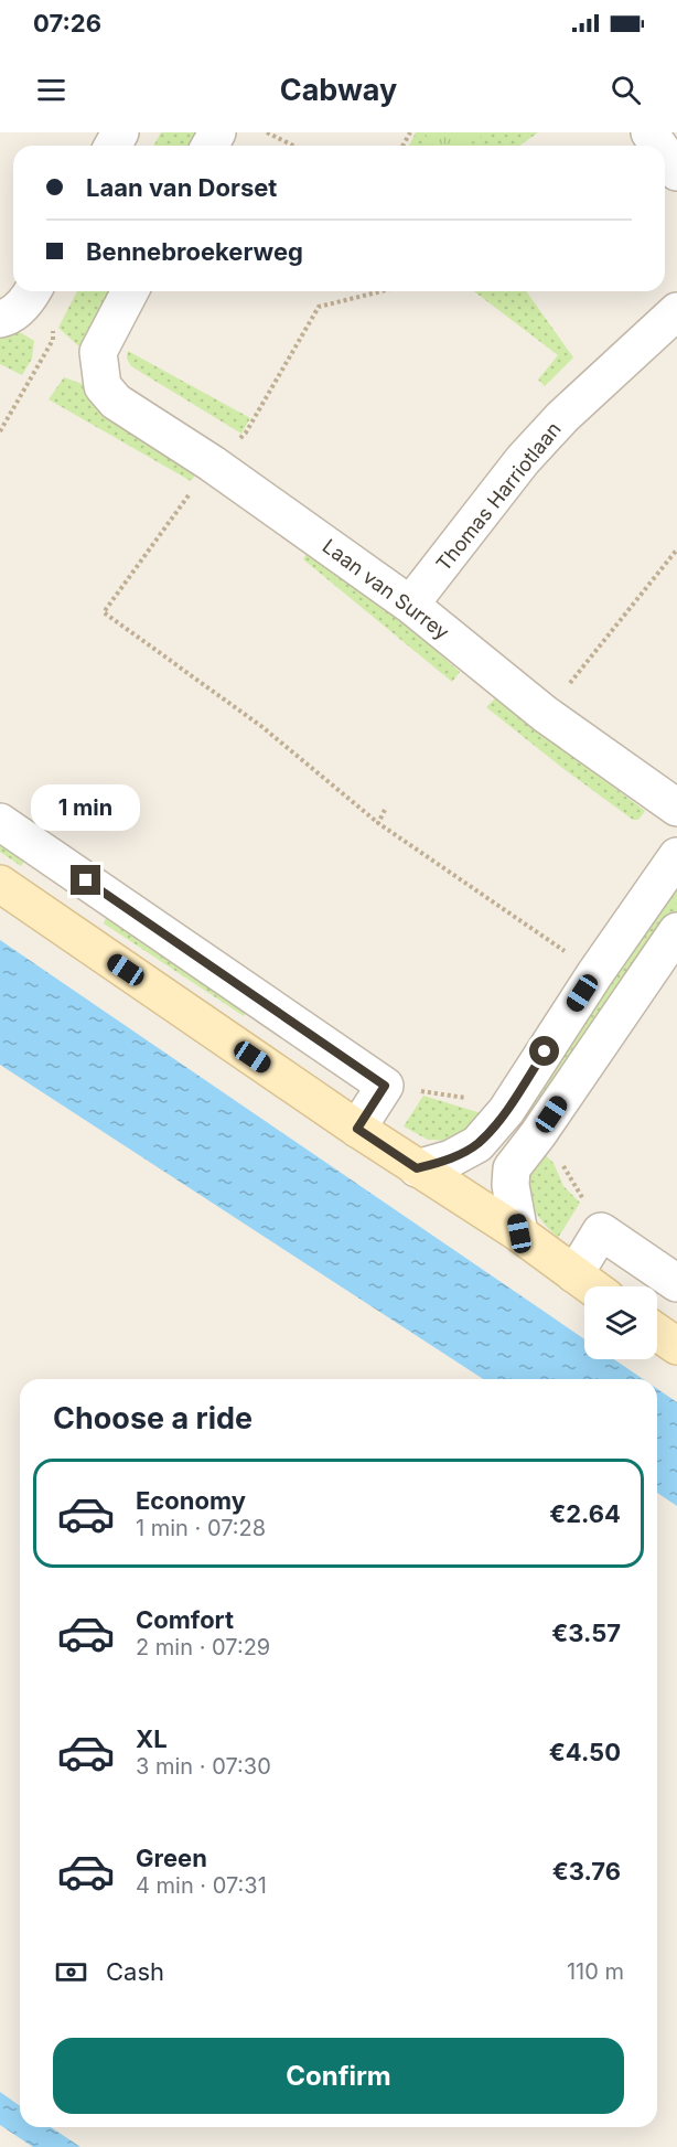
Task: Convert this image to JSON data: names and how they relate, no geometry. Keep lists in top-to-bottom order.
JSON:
{
  "streets": {
    "street": ["Thomas Harriotlaan", "Laan van Surrey"]
  },
  "crossings": [
    ["Thomas Harriotlaan", "Laan van Surrey"]
  ],
  "page": {
    "status": "07:26",
    "header": "Cabway",
    "banner": ["Laan van Dorset", "Bennebroekerweg"],
    "bubble": "1 min",
    "heading": "Choose a ride",
    "list": [
      {
        "name": "Economy",
        "note": "1 min · 07:28",
        "value": "€2.64"
      },
      {
        "name": "Comfort",
        "note": "2 min · 07:29",
        "value": "€3.57"
      },
      {
        "name": "XL",
        "note": "3 min · 07:30",
        "value": "€4.50"
      },
      {
        "name": "Green",
        "note": "4 min · 07:31",
        "value": "€3.76"
      }
    ],
    "pay": ["Cash", "110 m"],
    "buttons": "Confirm"
  }
}
